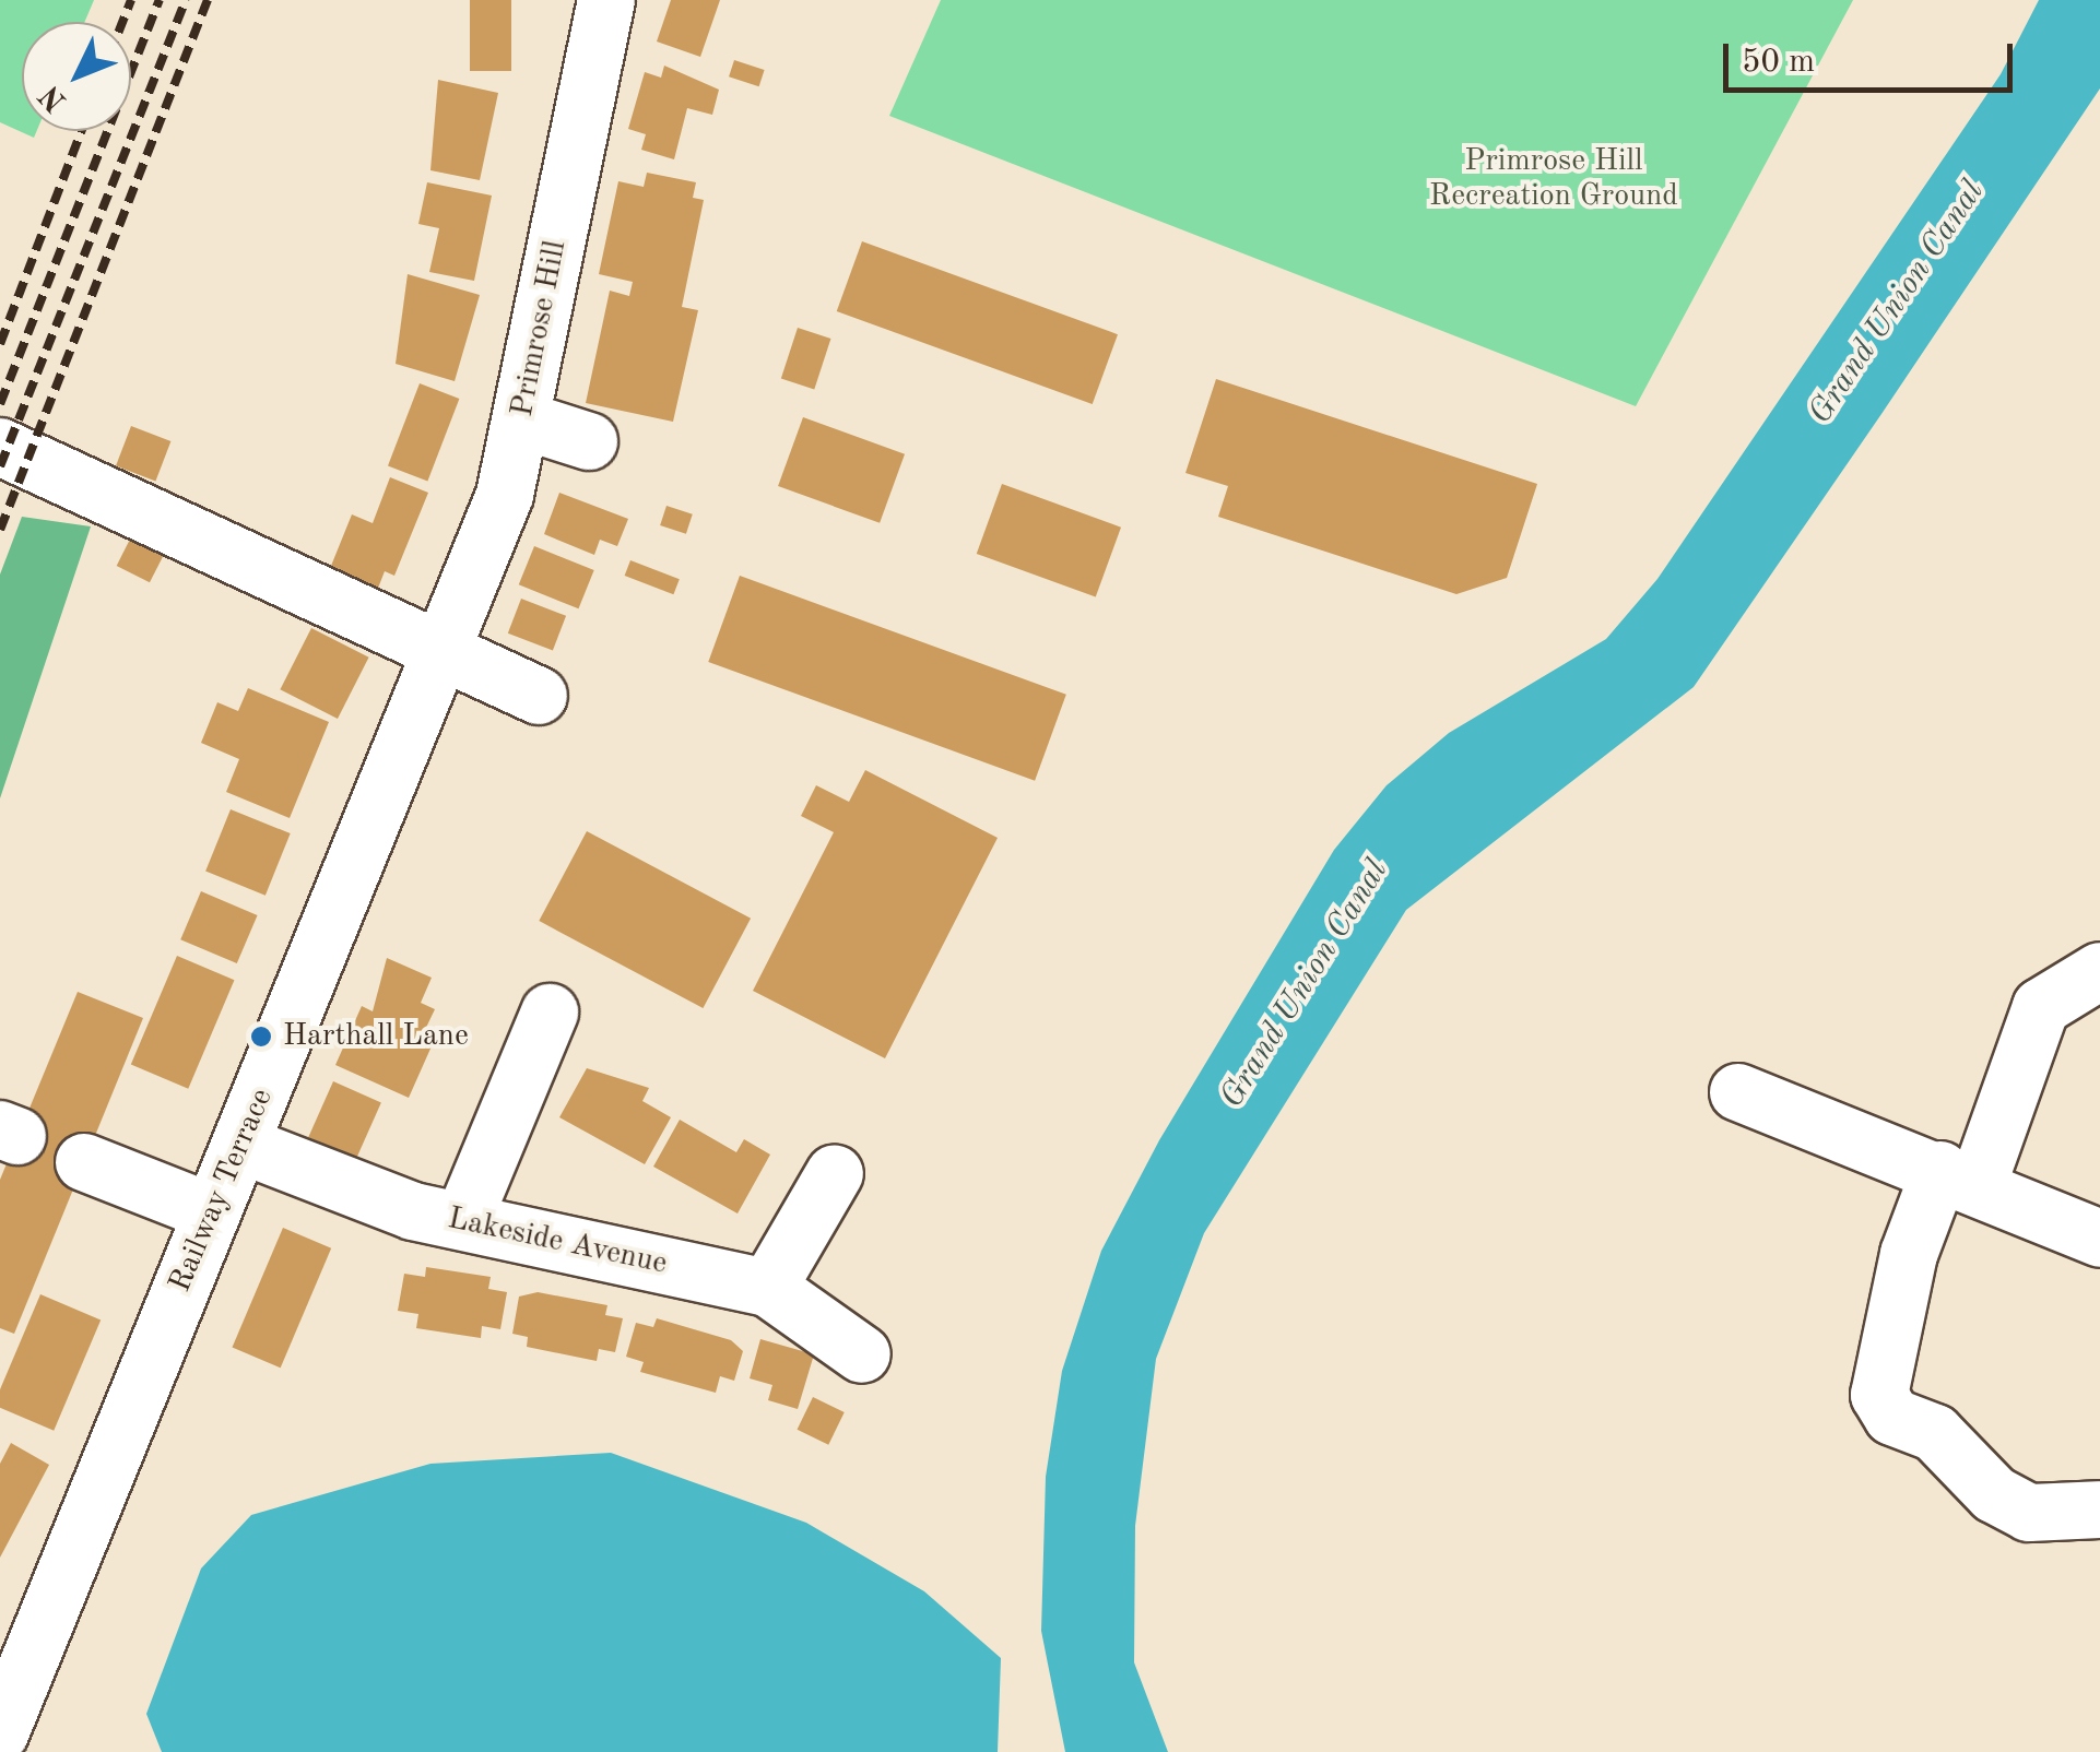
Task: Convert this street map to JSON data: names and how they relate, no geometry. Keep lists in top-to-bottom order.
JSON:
{
  "streets": {
    "street": ["Primrose Hill", "Railway Terrace", "Lakeside Avenue"]
  },
  "crossings": [
    ["Primrose Hill", "Railway Terrace"],
    ["Railway Terrace", "Lakeside Avenue"]
  ],
  "water": ["Grand Union Canal"],
  "parks": ["Primrose Hill Recreation Ground"],
  "places": ["Harthall Lane"],
  "scale_bar": "50 m",
  "north": "bottom left"
}
